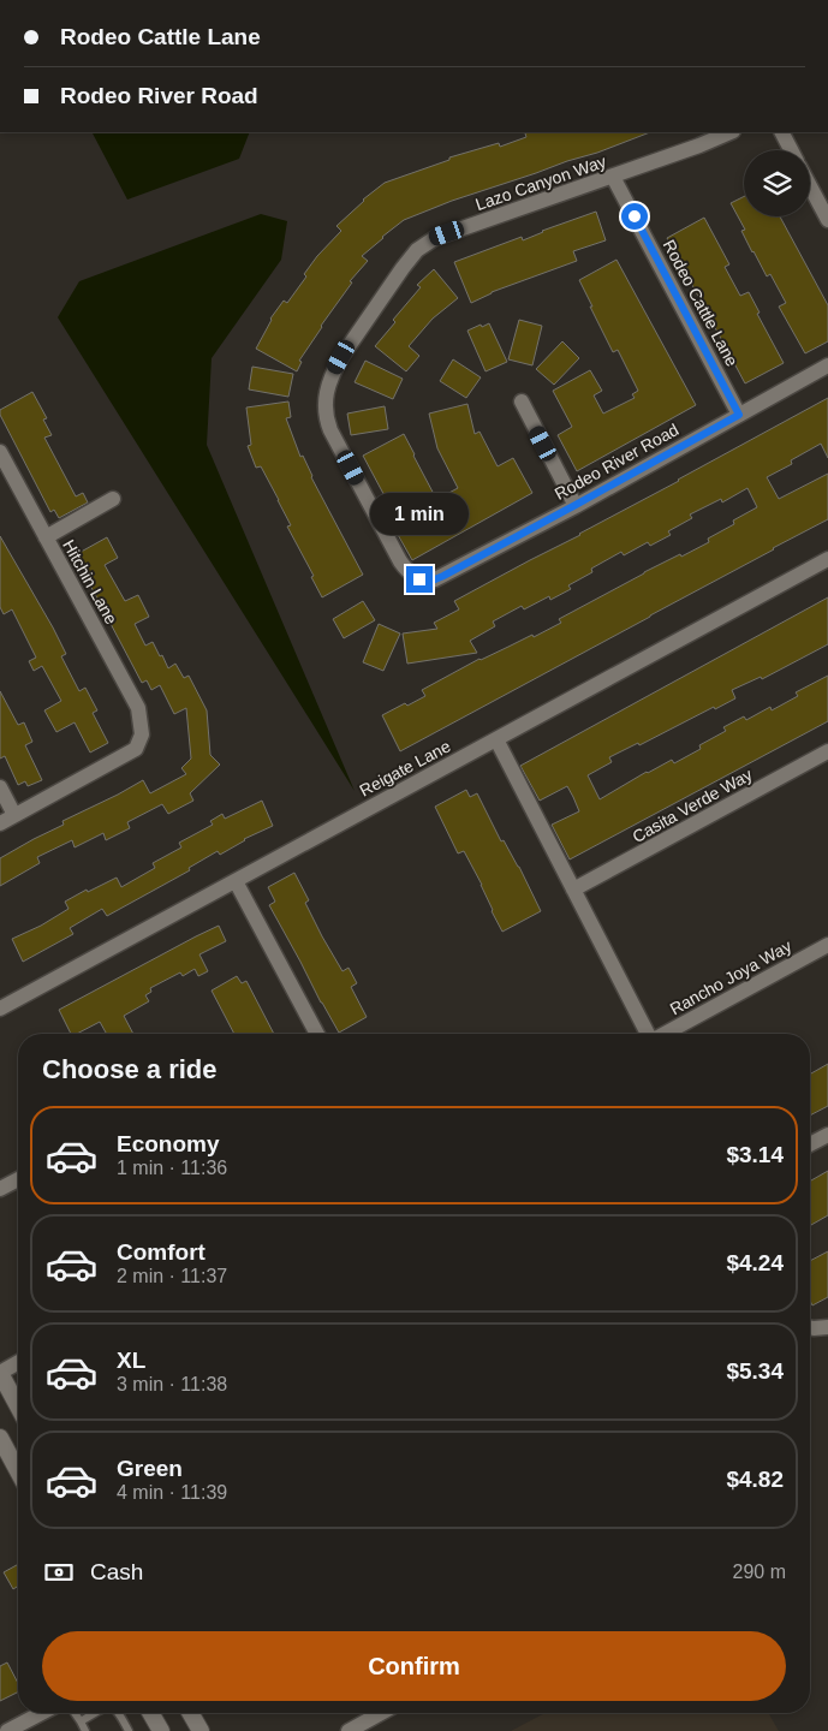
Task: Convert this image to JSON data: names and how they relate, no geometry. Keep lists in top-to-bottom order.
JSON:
{
  "streets": {
    "street": [
      "Lazo Canyon Way",
      "Rodeo Cattle Lane",
      "Rodeo River Road",
      "Hitchin Lane",
      "Reigate Lane",
      "Casita Verde Way",
      "Rancho Joya Way"
    ]
  },
  "crossings": [
    ["Lazo Canyon Way", "Rodeo Cattle Lane"],
    ["Lazo Canyon Way", "Rodeo River Road"],
    ["Rodeo Cattle Lane", "Rodeo River Road"]
  ],
  "page": {
    "banner": ["Rodeo Cattle Lane", "Rodeo River Road"],
    "bubble": "1 min",
    "heading": "Choose a ride",
    "list": [
      {
        "name": "Economy",
        "note": "1 min · 11:36",
        "value": "$3.14"
      },
      {
        "name": "Comfort",
        "note": "2 min · 11:37",
        "value": "$4.24"
      },
      {
        "name": "XL",
        "note": "3 min · 11:38",
        "value": "$5.34"
      },
      {
        "name": "Green",
        "note": "4 min · 11:39",
        "value": "$4.82"
      }
    ],
    "pay": ["Cash", "290 m"],
    "buttons": "Confirm"
  }
}
